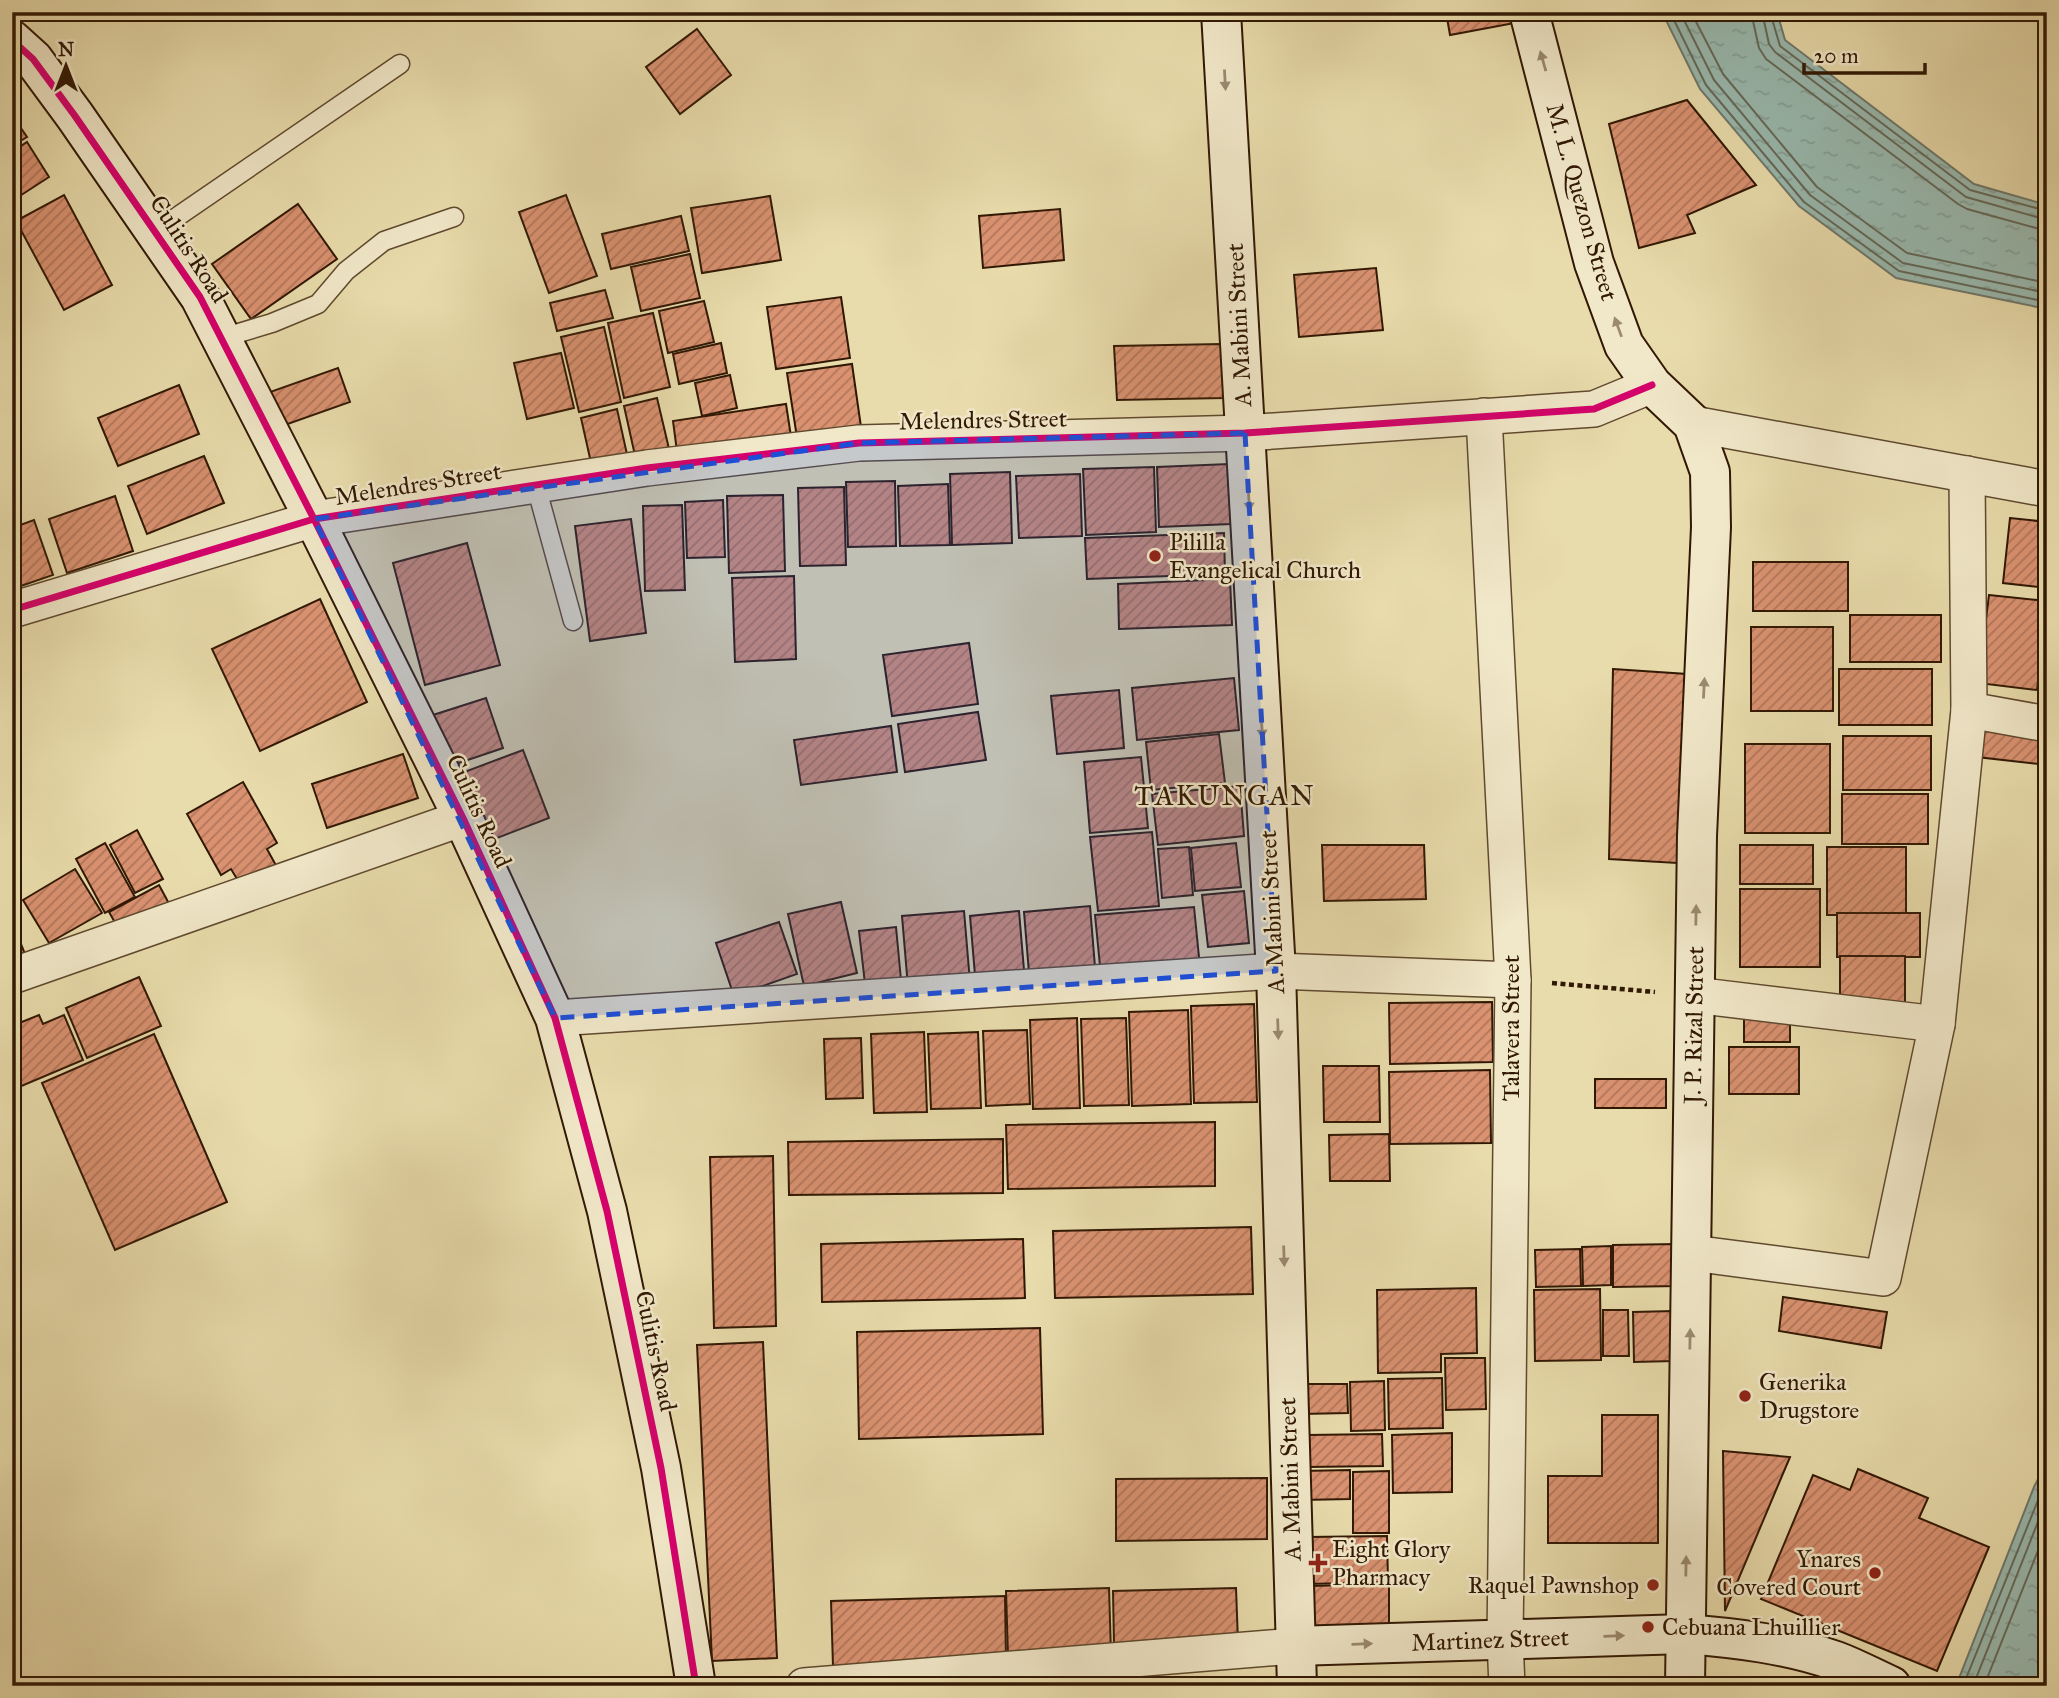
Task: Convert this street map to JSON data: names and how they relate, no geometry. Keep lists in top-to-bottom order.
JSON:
{
  "streets": {
    "main road": [
      "M. L. Quezon Street",
      "Culitis Road",
      "A. Mabini Street",
      "J. P. Rizal Street",
      "Martinez Street"
    ],
    "street": ["Melendres Street", "Talavera Street"]
  },
  "crossings": [
    ["M. L. Quezon Street", "Melendres Street"],
    ["M. L. Quezon Street", "J. P. Rizal Street"],
    ["Culitis Road", "Melendres Street"],
    ["A. Mabini Street", "Melendres Street"],
    ["A. Mabini Street", "Martinez Street"],
    ["Melendres Street", "J. P. Rizal Street"],
    ["Melendres Street", "Talavera Street"],
    ["J. P. Rizal Street", "Martinez Street"],
    ["Talavera Street", "Martinez Street"]
  ],
  "one_way": [
    "M. L. Quezon Street",
    "A. Mabini Street",
    "J. P. Rizal Street",
    "Martinez Street"
  ],
  "districts": ["TAKUNGAN"],
  "places": {
    "other": [
      "Pililla Evangelical Church",
      "Generika Drugstore",
      "Ynares Covered Court",
      "Raquel Pawnshop",
      "Cebuana Lhuillier"
    ],
    "health": ["Eight Glory Pharmacy"]
  },
  "scale_bar": "20 m",
  "north": "top"
}
